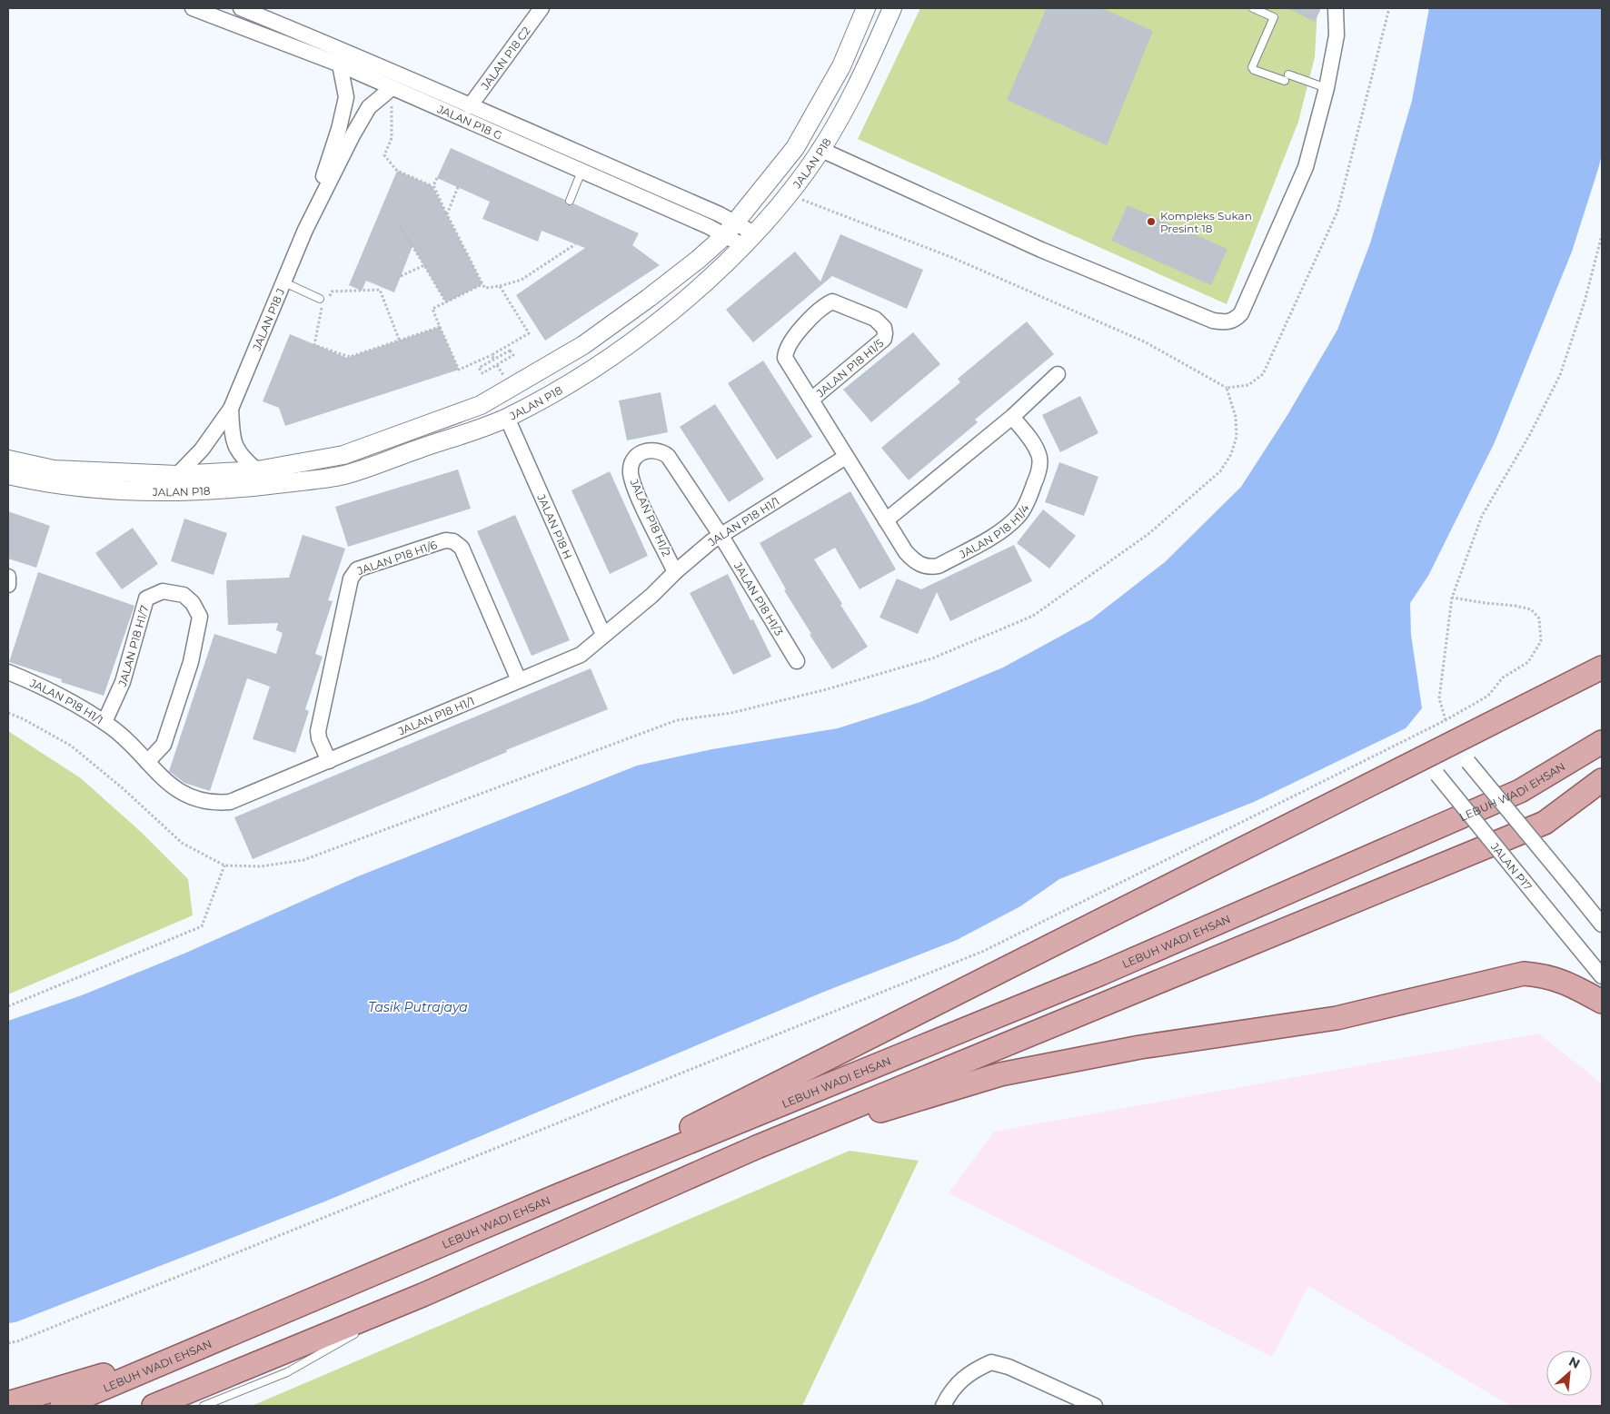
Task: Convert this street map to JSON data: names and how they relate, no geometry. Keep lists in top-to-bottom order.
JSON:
{
  "streets": {
    "main road": ["LEBUH WADI EHSAN"],
    "street": [
      "JALAN P18 C2",
      "JALAN P18 G",
      "JALAN P18",
      "JALAN P18 J",
      "JALAN P18 H1/5",
      "JALAN P18 H1/2",
      "JALAN P18 H1/1",
      "JALAN P18 H",
      "JALAN P18 H1/4",
      "JALAN P18 H1/6",
      "JALAN P18 H1/3",
      "JALAN P18 H1/7",
      "JALAN P17"
    ]
  },
  "crossings": [
    ["JALAN P18 C2", "JALAN P18 G"],
    ["JALAN P18 G", "JALAN P18"],
    ["JALAN P18 G", "JALAN P18 J"],
    ["JALAN P18", "JALAN P18 J"],
    ["JALAN P18", "JALAN P18 H"],
    ["JALAN P18 H1/5", "JALAN P18 H1/1"],
    ["JALAN P18 H1/5", "JALAN P18 H1/4"],
    ["JALAN P18 H1/2", "JALAN P18 H1/1"],
    ["JALAN P18 H1/2", "JALAN P18 H1/3"],
    ["JALAN P18 H1/1", "JALAN P18 H"],
    ["JALAN P18 H1/1", "JALAN P18 H1/4"],
    ["JALAN P18 H1/1", "JALAN P18 H1/6"],
    ["JALAN P18 H1/1", "JALAN P18 H1/3"],
    ["JALAN P18 H1/1", "JALAN P18 H1/7"]
  ],
  "water": ["Tasik Putrajaya"],
  "places": ["Kompleks Sukan Presint 18"],
  "north": "top right"
}
